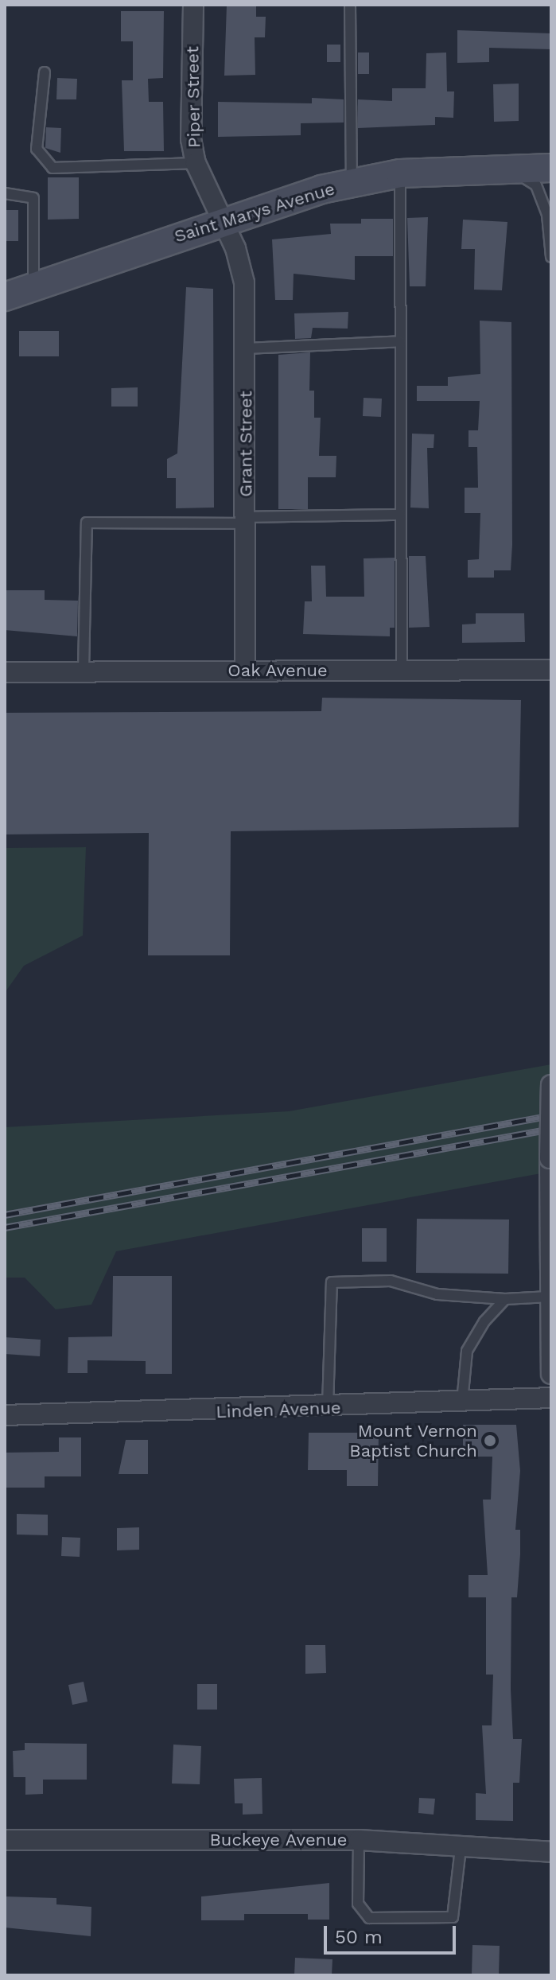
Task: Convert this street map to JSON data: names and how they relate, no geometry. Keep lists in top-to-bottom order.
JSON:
{
  "streets": {
    "main road": ["Saint Marys Avenue"],
    "street": [
      "Piper Street",
      "Grant Street",
      "Oak Avenue",
      "Linden Avenue",
      "Buckeye Avenue"
    ]
  },
  "crossings": [
    ["Piper Street", "Saint Marys Avenue"],
    ["Piper Street", "Grant Street"],
    ["Saint Marys Avenue", "Grant Street"],
    ["Grant Street", "Oak Avenue"]
  ],
  "places": ["Mount Vernon Baptist Church"],
  "scale_bar": "50 m"
}
